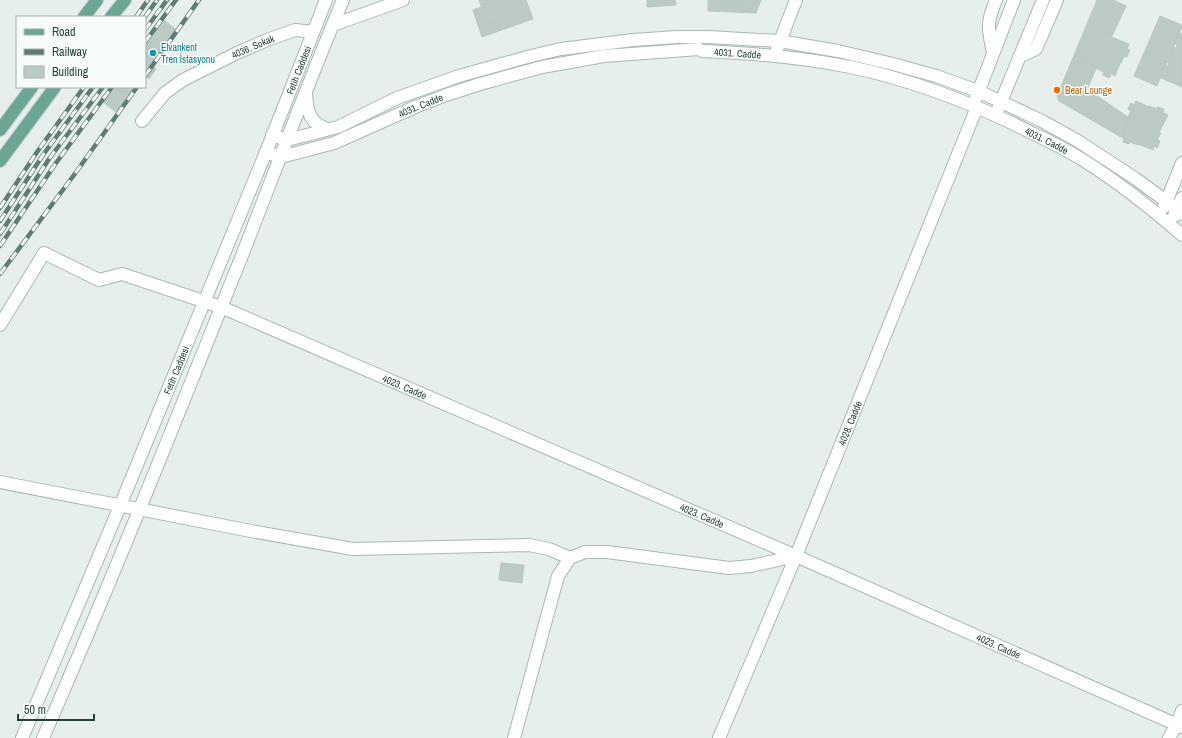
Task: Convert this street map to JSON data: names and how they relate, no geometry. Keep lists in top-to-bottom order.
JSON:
{
  "streets": {
    "street": [
      "4036. Sokak",
      "4031. Cadde",
      "Fetih Caddesi",
      "4023. Cadde",
      "4028. Cadde"
    ]
  },
  "crossings": [
    ["4036. Sokak", "Fetih Caddesi"],
    ["4031. Cadde", "Fetih Caddesi"],
    ["4031. Cadde", "4028. Cadde"],
    ["Fetih Caddesi", "4023. Cadde"],
    ["4023. Cadde", "4028. Cadde"]
  ],
  "places": ["Elvankent Tren İstasyonu", "Bear Lounge"],
  "legend": ["Road", "Railway", "Building"],
  "scale_bar": "50 m"
}
